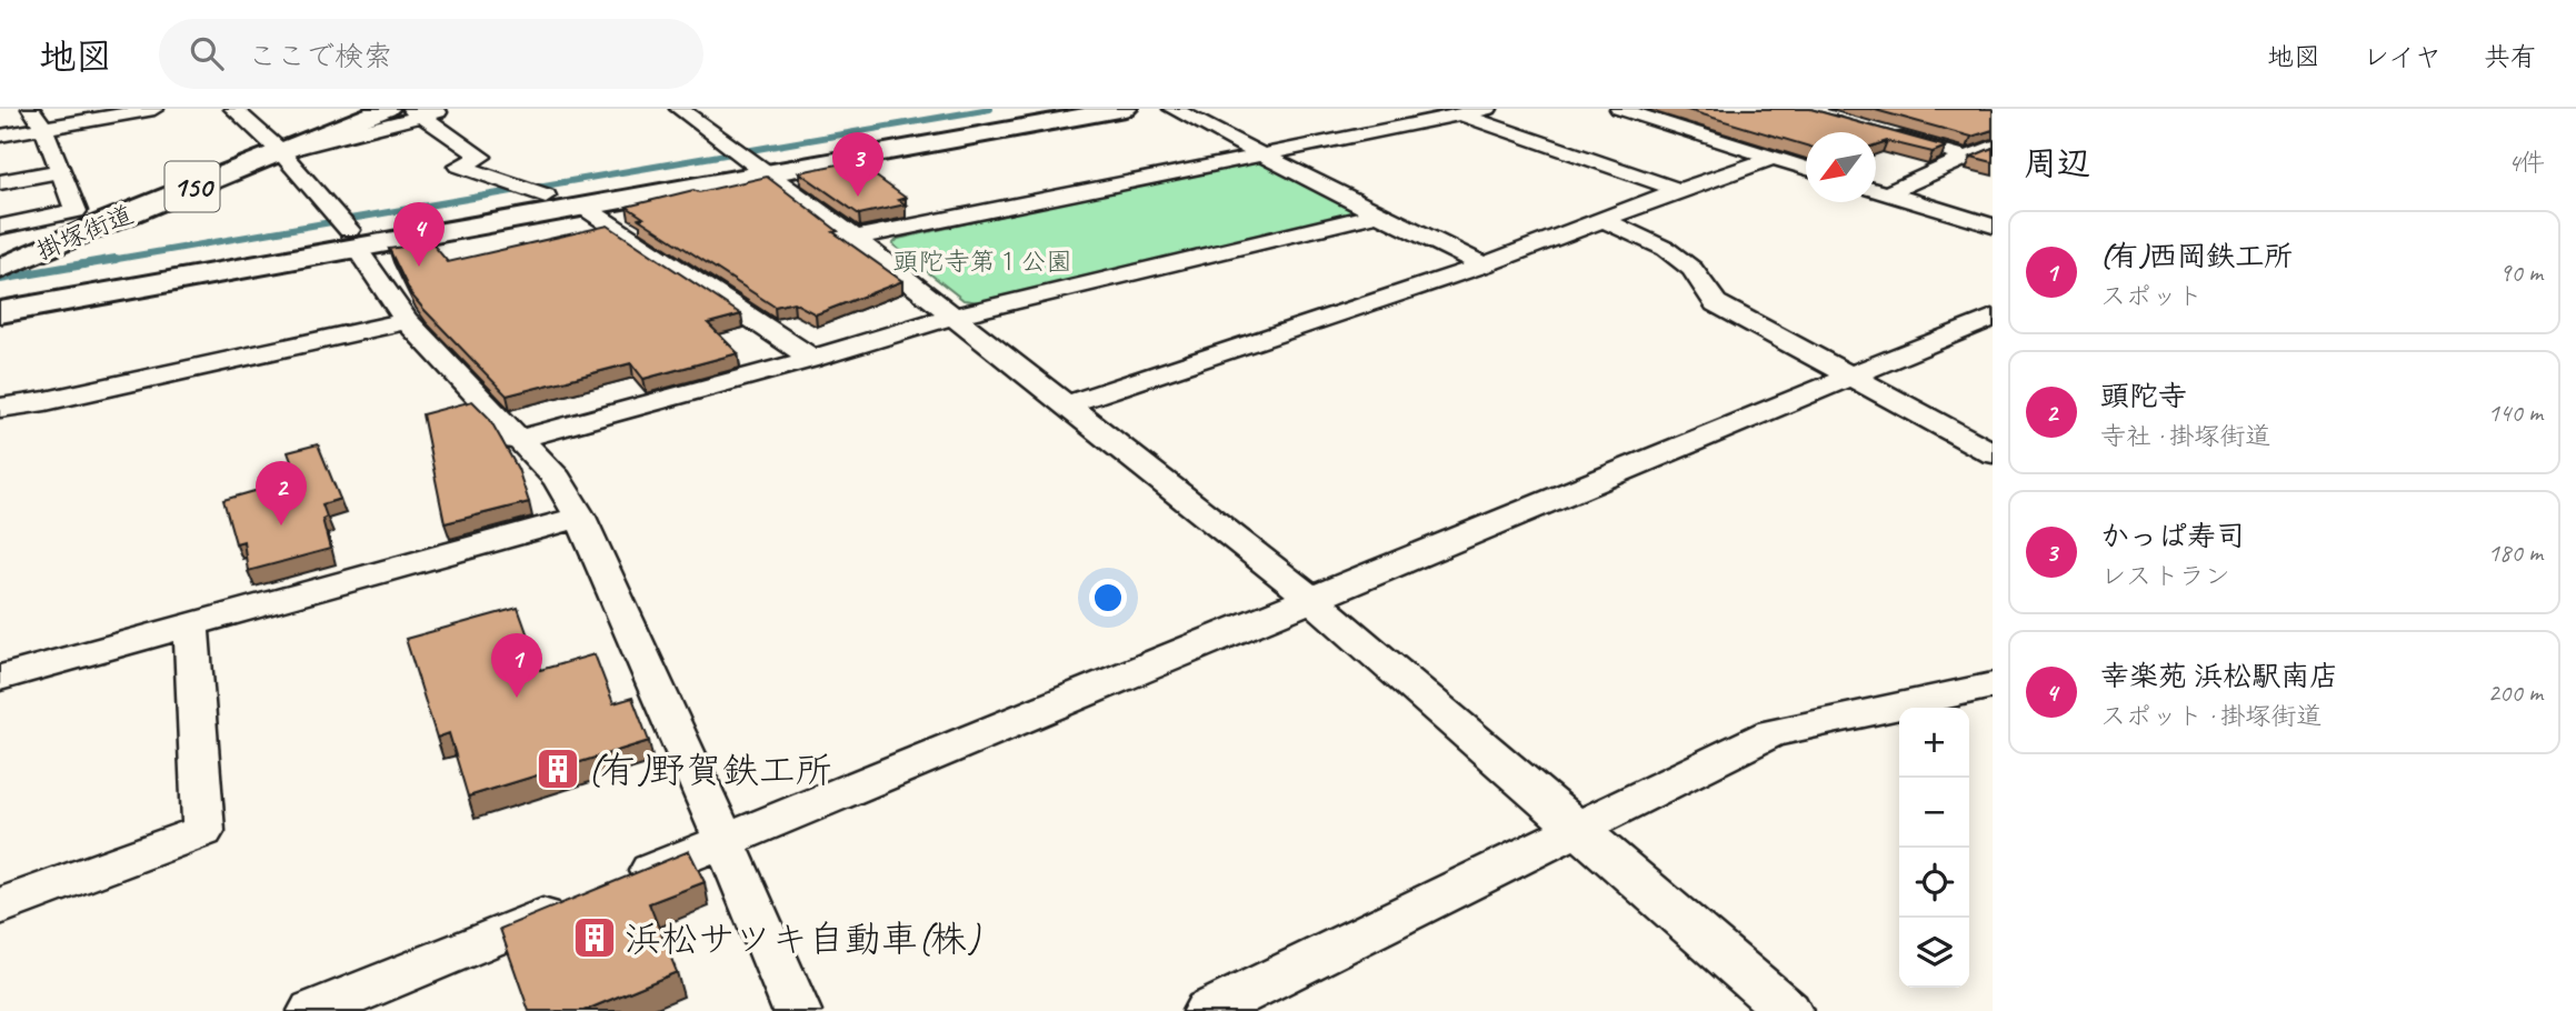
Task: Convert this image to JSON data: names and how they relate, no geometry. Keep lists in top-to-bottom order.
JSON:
{
  "streets": {
    "main road": ["150", "掛塚街道"]
  },
  "parks": ["頭陀寺第１公園"],
  "places": {
    "building": ["(有)野賀鉄工所", "浜松サツキ自動車(株)"]
  },
  "north": "bottom left",
  "page": {
    "header": "地図",
    "search": "ここで検索",
    "nav": ["地図", "レイヤ", "共有"],
    "heading": ["周辺", "4件"],
    "pins": [
      "3",
      "4",
      "2",
      "1"
    ],
    "list": [
      {
        "mark": "1",
        "name": "(有)西岡鉄工所",
        "note": "スポット",
        "value": "90 m"
      },
      {
        "mark": "2",
        "name": "頭陀寺",
        "note": "寺社 · 掛塚街道",
        "value": "140 m"
      },
      {
        "mark": "3",
        "name": "かっぱ寿司",
        "note": "レストラン",
        "value": "180 m"
      },
      {
        "mark": "4",
        "name": "幸楽苑 浜松駅南店",
        "note": "スポット · 掛塚街道",
        "value": "200 m"
      }
    ],
    "map_buttons": ["+", "−"]
  }
}
